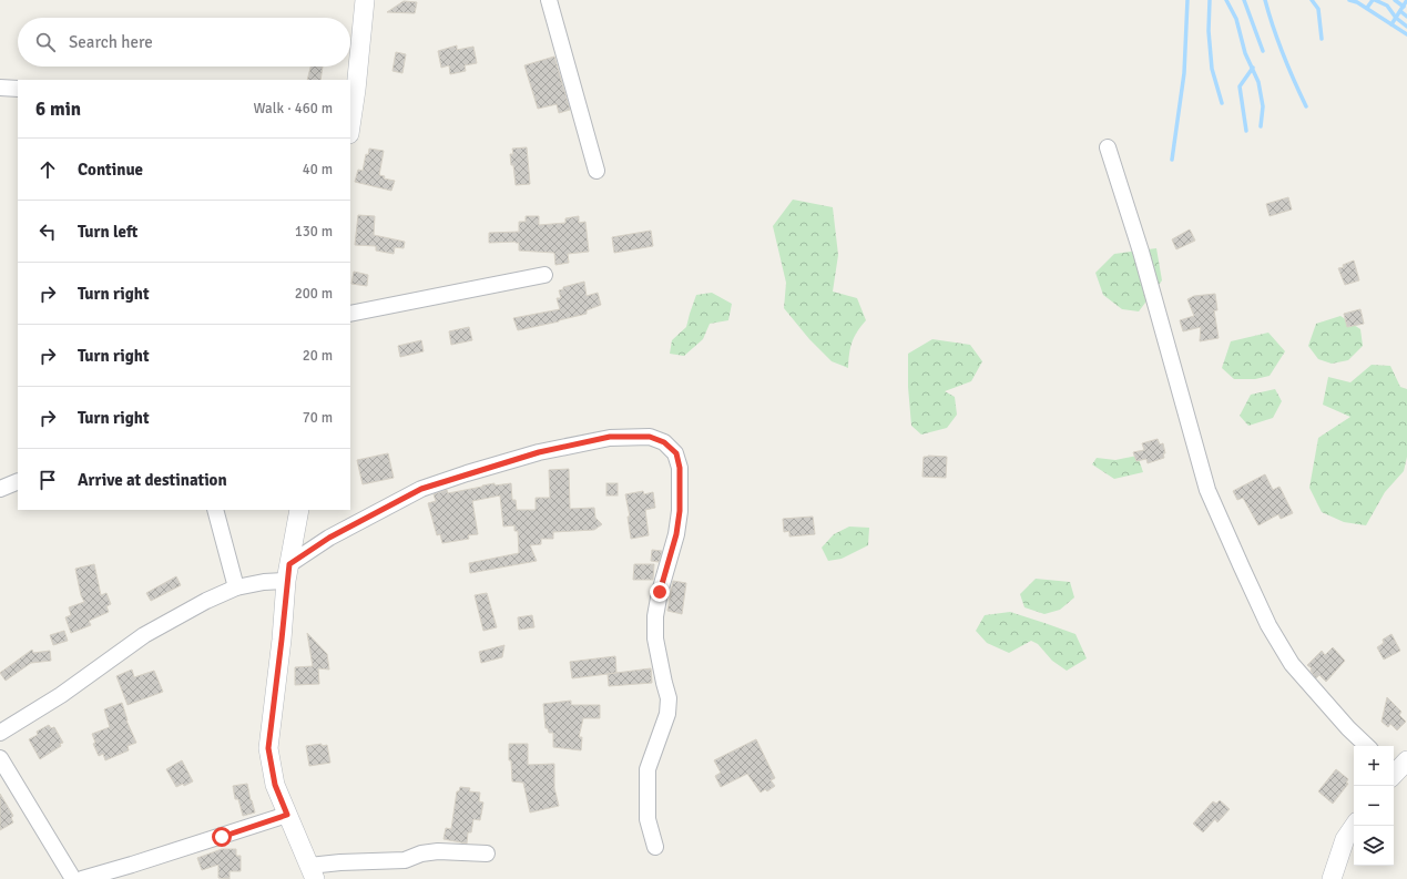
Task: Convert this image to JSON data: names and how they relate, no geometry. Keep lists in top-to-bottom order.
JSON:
{
  "page": {
    "search": "Search here",
    "heading": ["6 min", "Walk · 460 m"],
    "list": [
      ["Continue", "40 m"],
      ["Turn left", "130 m"],
      ["Turn right", "200 m"],
      ["Turn right", "20 m"],
      ["Turn right", "70 m"],
      "Arrive at destination"
    ],
    "map_buttons": ["+", "−"]
  }
}
